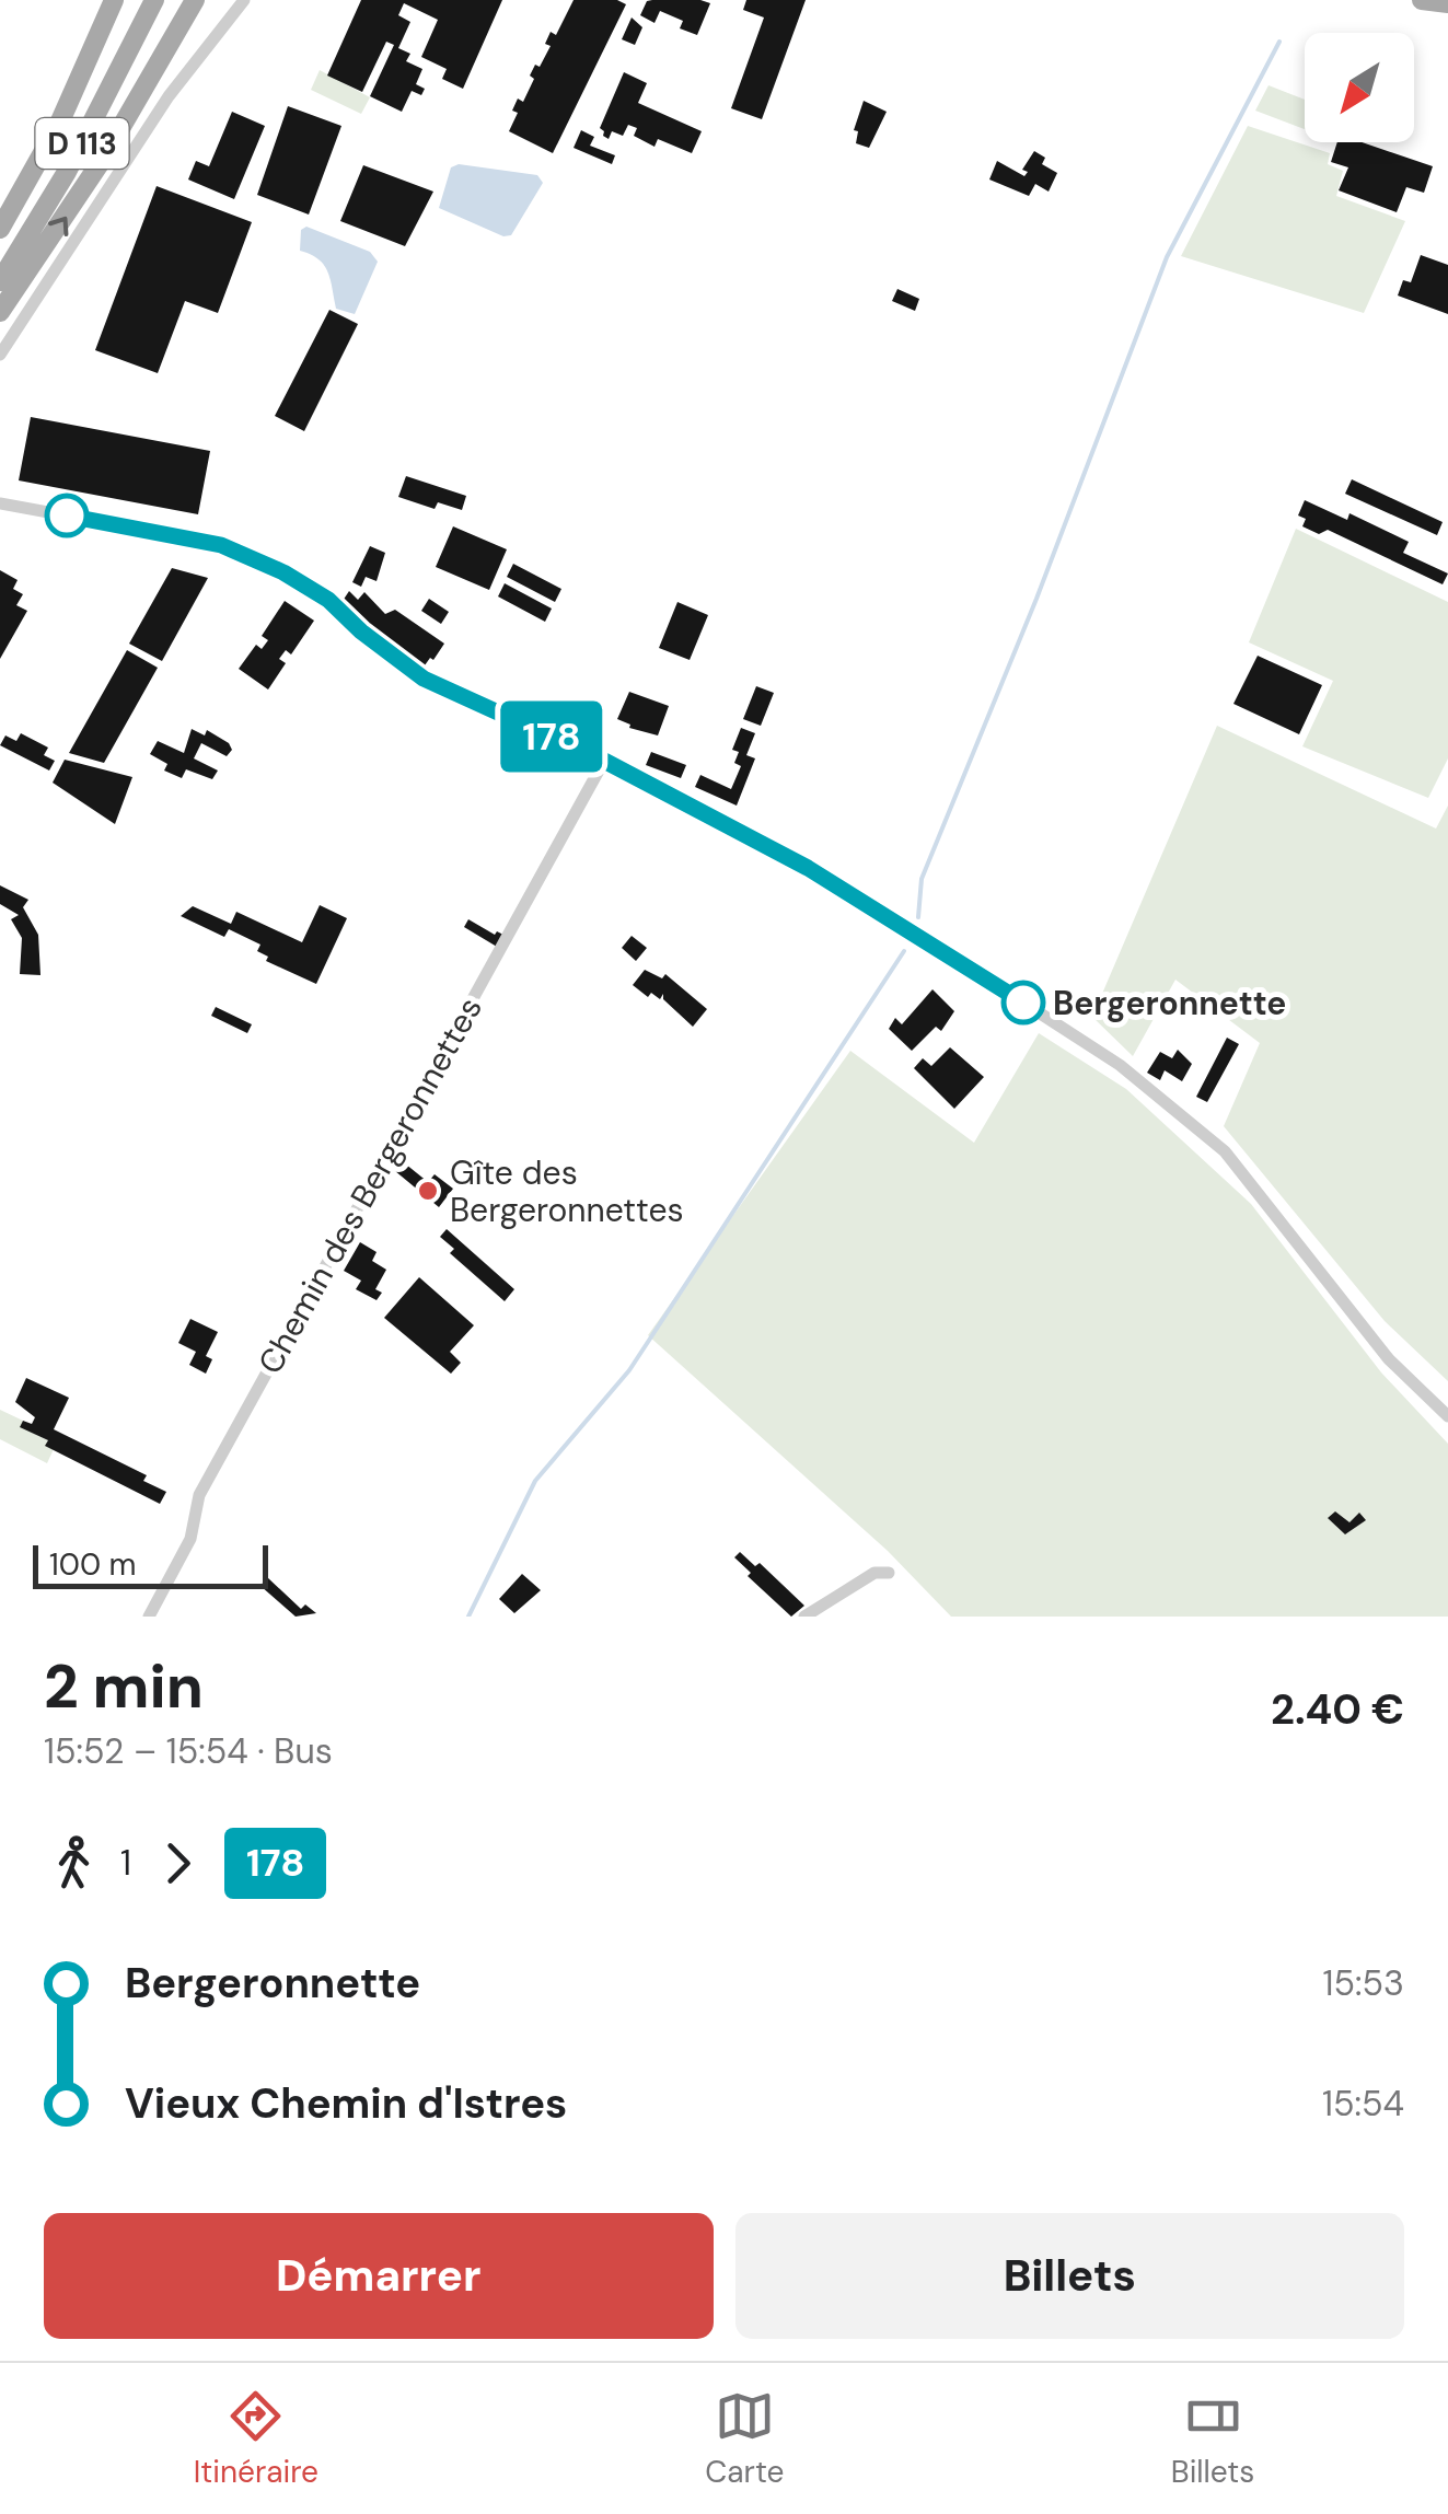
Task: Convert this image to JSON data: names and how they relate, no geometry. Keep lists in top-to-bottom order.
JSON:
{
  "streets": {
    "main road": ["D 113"],
    "street": ["Chemin des Bergeronnettes"]
  },
  "places": ["Bergeronnette", "Gîte des Bergeronnettes"],
  "lines": ["bus line 178"],
  "scale_bar": "100 m",
  "north": "bottom left",
  "page": {
    "on_map": "178",
    "scale": "100 m",
    "heading": ["2 min", "15:52 – 15:54 · Bus", "2.40 €"],
    "legs": ["1", "178"],
    "list": [
      {
        "name": "Bergeronnette",
        "value": "15:53"
      },
      {
        "name": "Vieux Chemin d'Istres",
        "value": "15:54"
      }
    ],
    "buttons": ["Démarrer", "Billets"],
    "tabs": ["Itinéraire", "Carte", "Billets"]
  }
}
